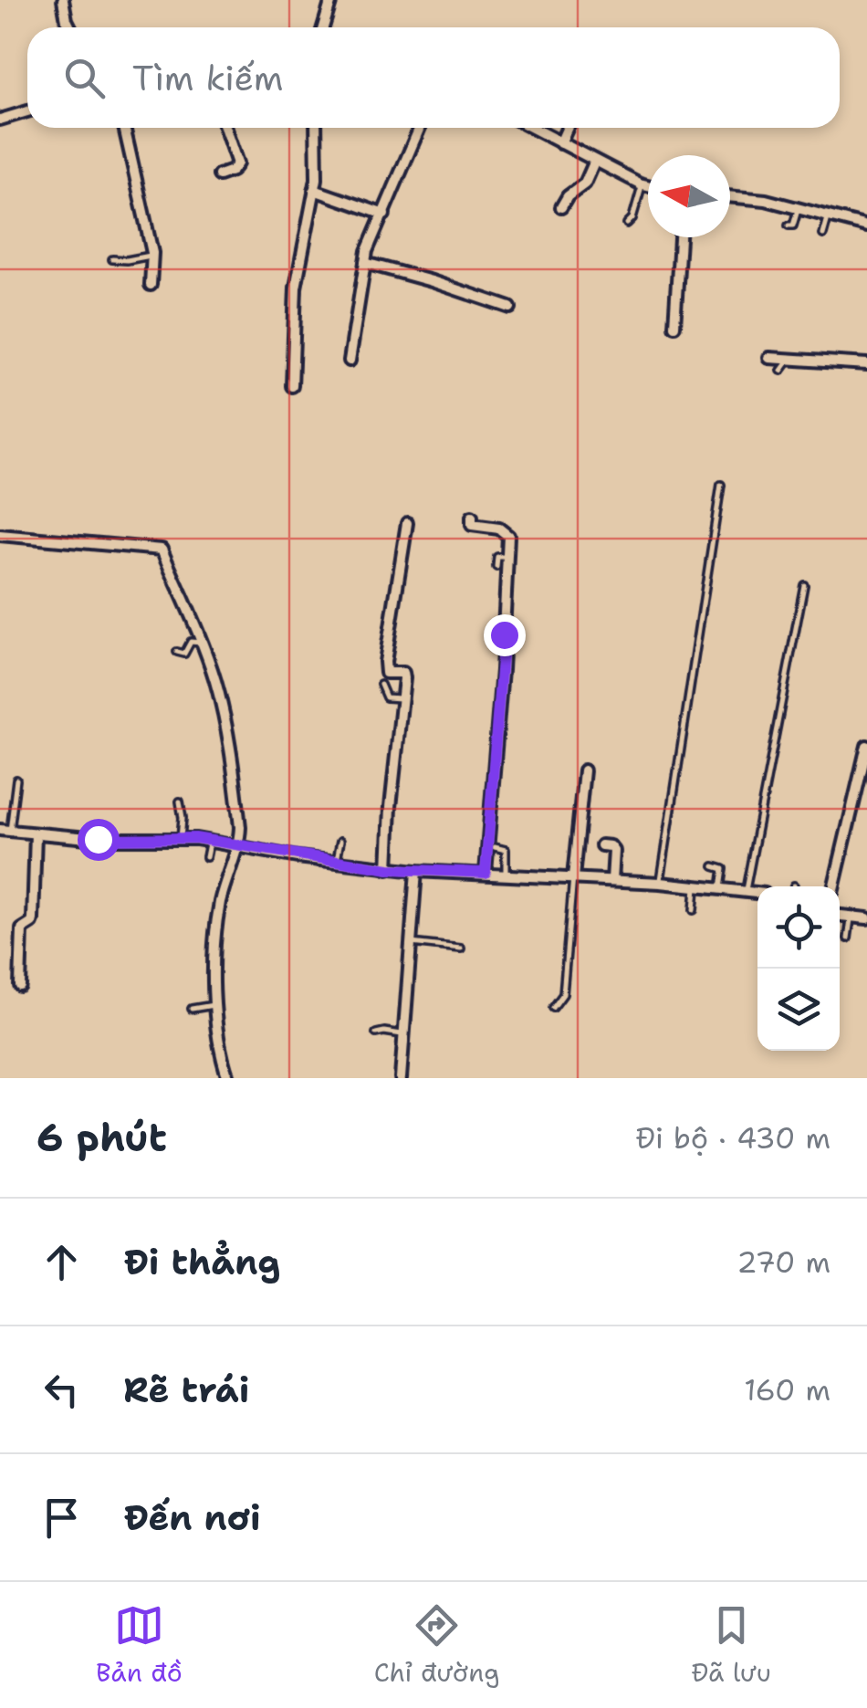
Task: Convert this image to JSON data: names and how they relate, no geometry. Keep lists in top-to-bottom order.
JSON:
{
  "north": "left",
  "page": {
    "search": "Tìm kiếm",
    "heading": ["6 phút", "Đi bộ · 430 m"],
    "list": [
      ["Đi thẳng", "270 m"],
      ["Rẽ trái", "160 m"],
      "Đến nơi"
    ],
    "nav": ["Bản đồ", "Chỉ đường", "Đã lưu"]
  }
}
